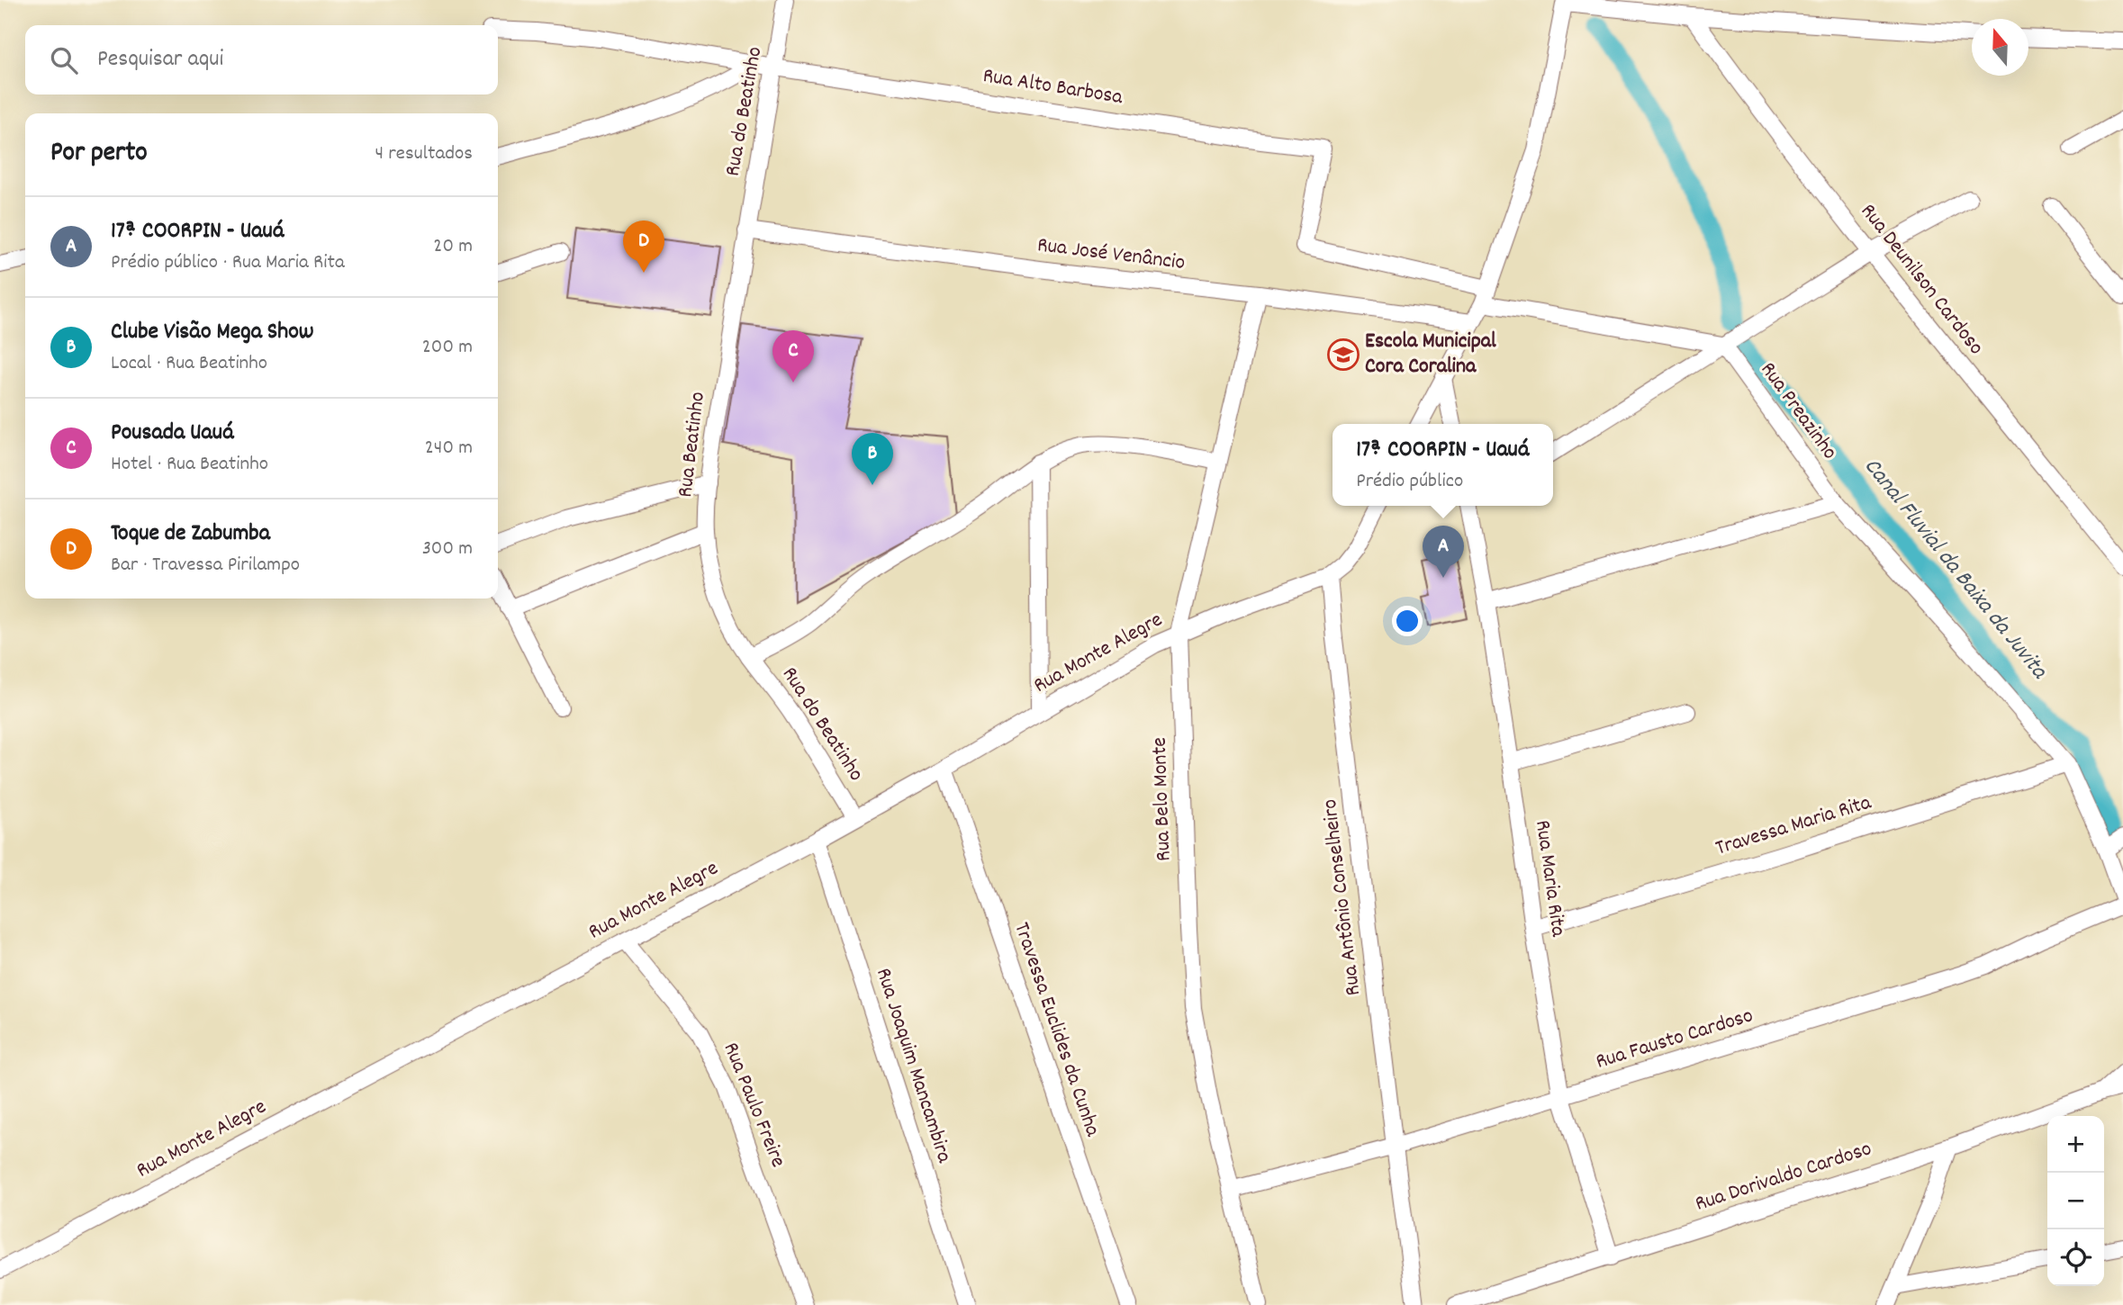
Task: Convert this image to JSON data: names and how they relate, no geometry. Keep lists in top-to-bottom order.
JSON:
{
  "streets": {
    "street": [
      "Rua Alto Barbosa",
      "Rua do Beatinho",
      "Rua José Venâncio",
      "Rua Deunilson Cardoso",
      "Rua Preazinho",
      "Rua Beatinho",
      "Rua Monte Alegre",
      "Rua Belo Monte",
      "Travessa Maria Rita",
      "Rua Maria Rita",
      "Rua Antônio Conselheiro",
      "Travessa Euclides da Cunha",
      "Rua Fausto Cardoso",
      "Rua Joaquim Mancambira",
      "Rua Paulo Freire",
      "Rua Dorivaldo Cardoso"
    ]
  },
  "crossings": [
    ["Rua Alto Barbosa", "Rua do Beatinho"],
    ["Rua do Beatinho", "Rua José Venâncio"],
    ["Rua do Beatinho", "Rua Beatinho"],
    ["Rua do Beatinho", "Rua Monte Alegre"],
    ["Rua José Venâncio", "Rua Beatinho"],
    ["Rua José Venâncio", "Rua Belo Monte"],
    ["Rua Preazinho", "Travessa Maria Rita"],
    ["Rua Monte Alegre", "Rua Belo Monte"],
    ["Rua Monte Alegre", "Rua Antônio Conselheiro"],
    ["Rua Monte Alegre", "Travessa Euclides da Cunha"],
    ["Rua Monte Alegre", "Rua Joaquim Mancambira"],
    ["Rua Monte Alegre", "Rua Paulo Freire"],
    ["Rua Belo Monte", "Rua Fausto Cardoso"],
    ["Travessa Maria Rita", "Rua Maria Rita"],
    ["Rua Maria Rita", "Rua Fausto Cardoso"],
    ["Rua Maria Rita", "Rua Dorivaldo Cardoso"],
    ["Rua Antônio Conselheiro", "Rua Fausto Cardoso"]
  ],
  "water": ["Canal Fluvial da Baixa da Juvita"],
  "places": {
    "school or university": ["Escola Municipal Cora Coralina"]
  },
  "north": "top",
  "page": {
    "search": "Pesquisar aqui",
    "heading": ["Por perto", "4 resultados"],
    "list": [
      {
        "mark": "A",
        "name": "17ª COORPIN - Uauá",
        "note": "Prédio público · Rua Maria Rita",
        "value": "20 m"
      },
      {
        "mark": "B",
        "name": "Clube Visão Mega Show",
        "note": "Local · Rua Beatinho",
        "value": "200 m"
      },
      {
        "mark": "C",
        "name": "Pousada Uauá",
        "note": "Hotel · Rua Beatinho",
        "value": "240 m"
      },
      {
        "mark": "D",
        "name": "Toque de Zabumba",
        "note": "Bar · Travessa Pirilampo",
        "value": "300 m"
      }
    ],
    "pins": [
      "D",
      "C",
      "B",
      "A"
    ],
    "popup": ["17ª COORPIN - Uauá", "Prédio público"],
    "map_buttons": ["+", "−"]
  }
}
